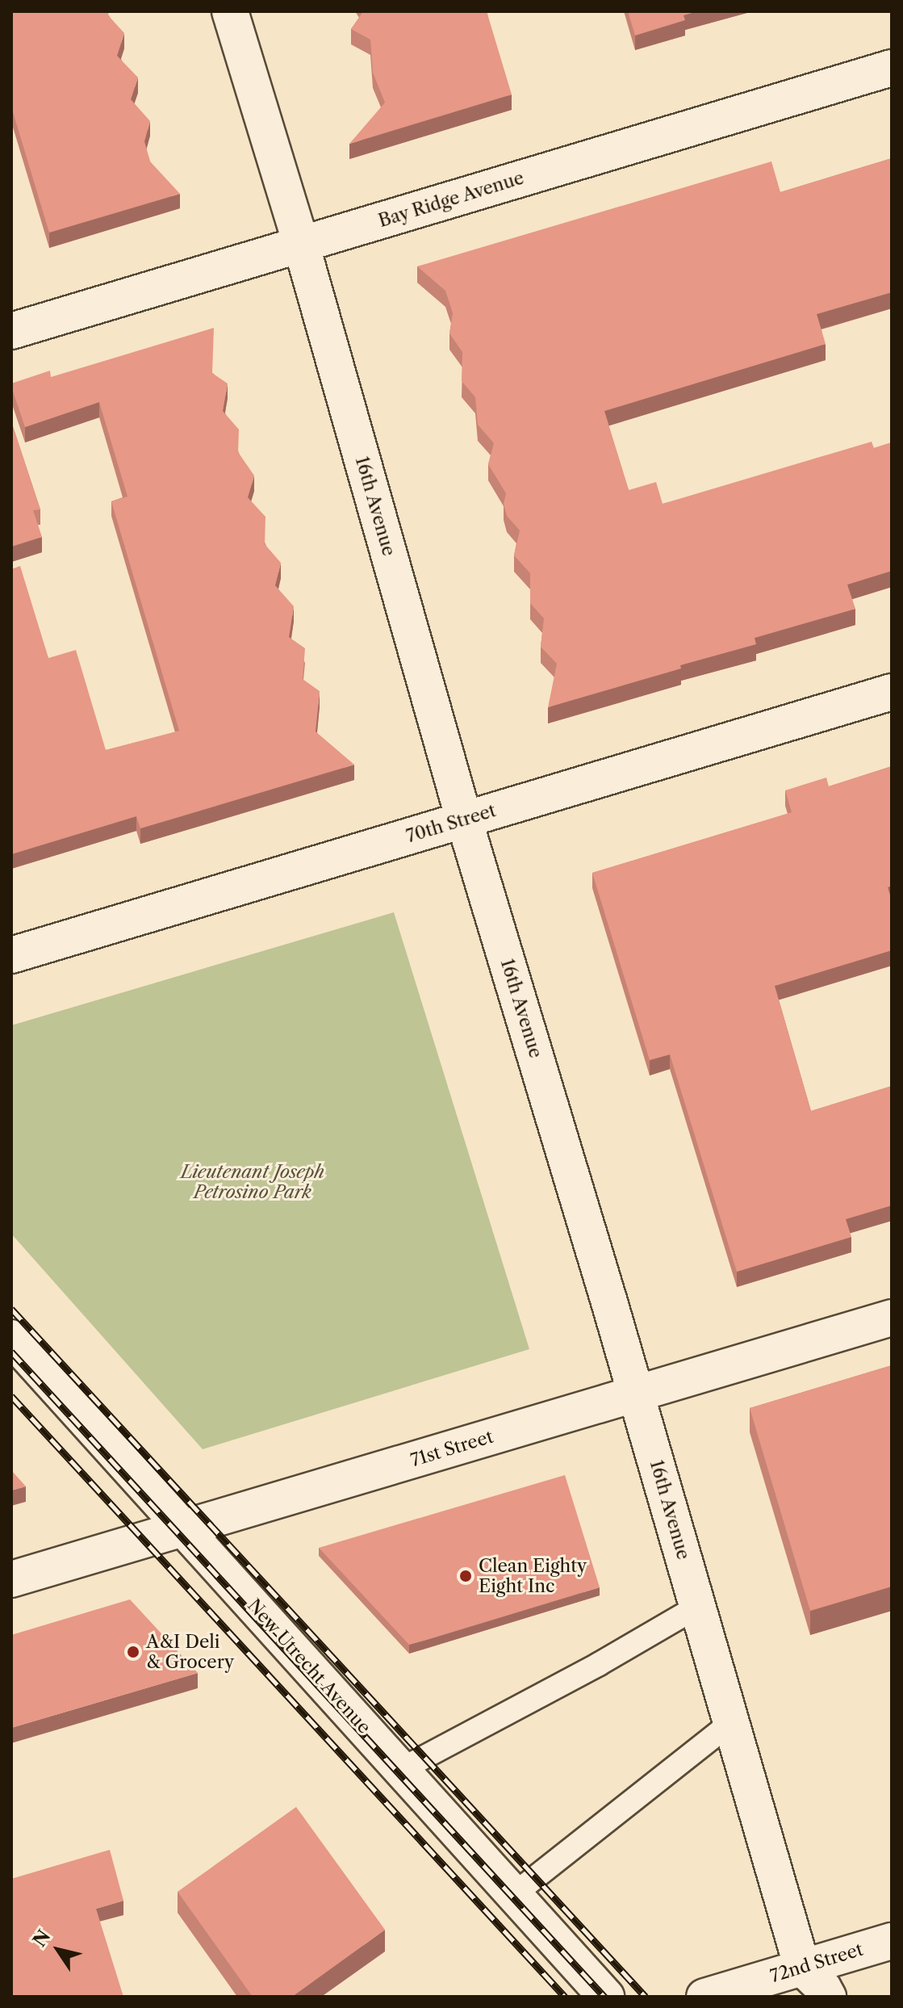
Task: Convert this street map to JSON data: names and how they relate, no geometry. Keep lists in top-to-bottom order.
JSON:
{
  "streets": {
    "street": [
      "Bay Ridge Avenue",
      "16th Avenue",
      "70th Street",
      "71st Street",
      "New Utrecht Avenue",
      "72nd Street"
    ]
  },
  "crossings": [
    ["Bay Ridge Avenue", "16th Avenue"],
    ["16th Avenue", "70th Street"],
    ["16th Avenue", "71st Street"],
    ["16th Avenue", "72nd Street"],
    ["71st Street", "New Utrecht Avenue"]
  ],
  "parks": ["Lieutenant Joseph Petrosino Park"],
  "places": ["Clean Eighty Eight Inc", "A&I Deli & Grocery"],
  "north": "top left"
}
